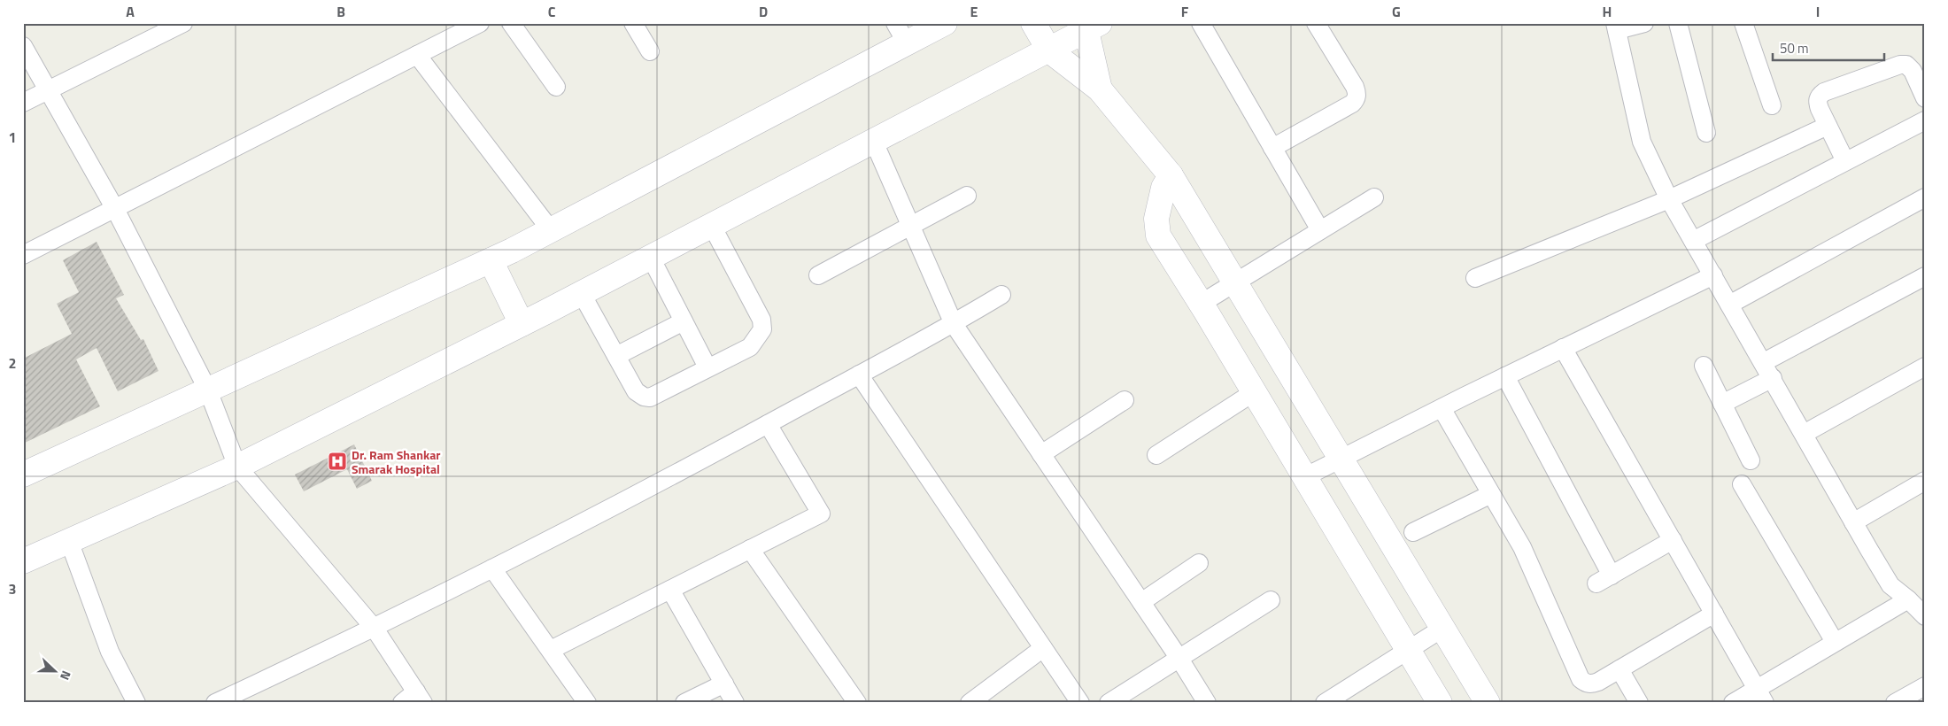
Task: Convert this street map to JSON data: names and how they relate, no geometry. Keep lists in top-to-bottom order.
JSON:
{
  "places": {
    "hospital": ["Dr. Ram Shankar Smarak Hospital"]
  },
  "scale_bar": "50 m",
  "north": "right",
  "grid": {
    "columns": [
      "A",
      "B",
      "C",
      "D",
      "E",
      "F",
      "G",
      "H",
      "I"
    ],
    "rows": ["1", "2", "3"]
  }
}
